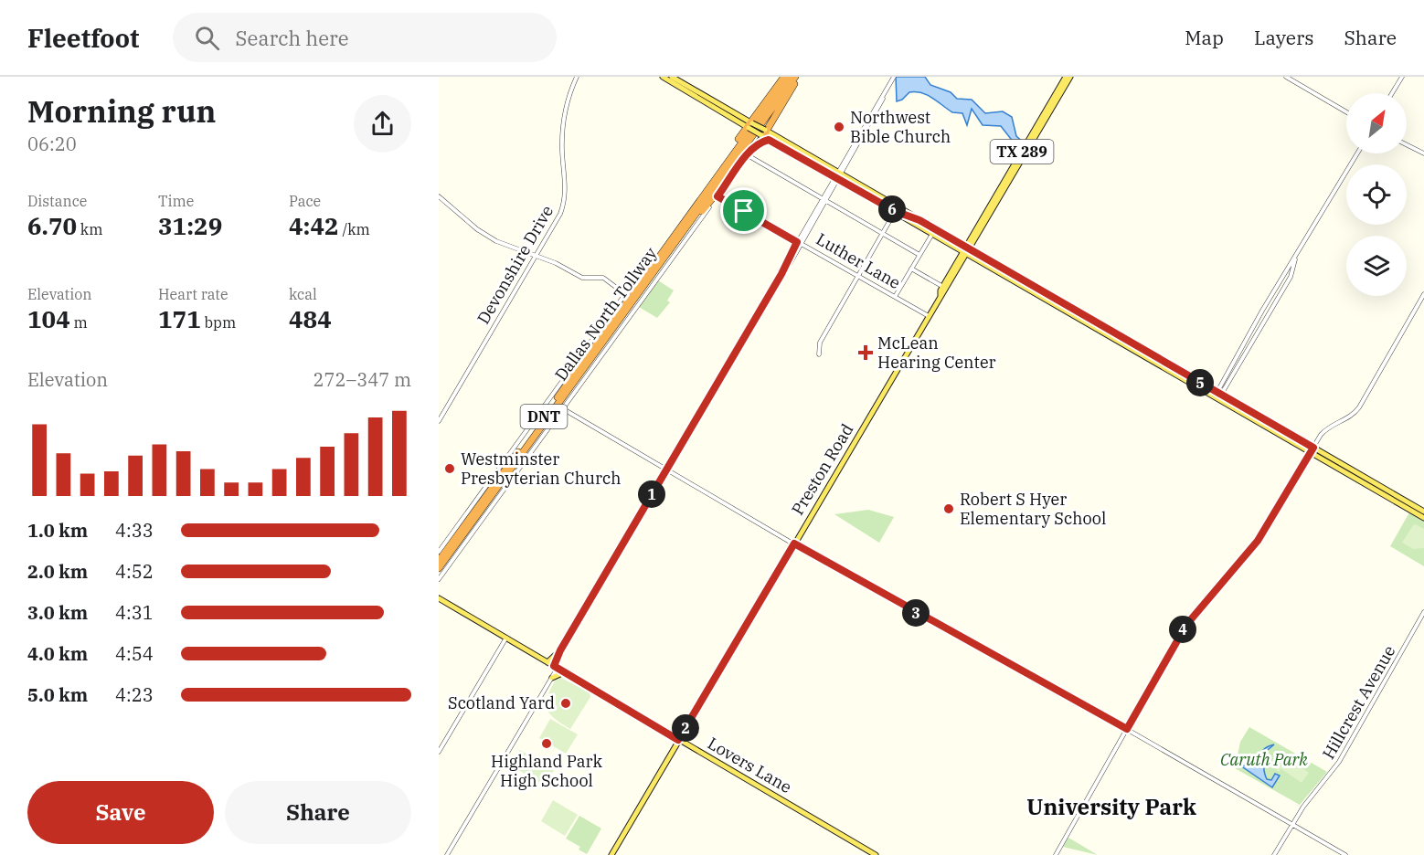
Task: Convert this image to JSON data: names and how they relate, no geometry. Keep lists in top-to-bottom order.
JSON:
{
  "streets": {
    "highway": ["Dallas North Tollway", "DNT"],
    "main road": ["TX 289", "Preston Road", "Lovers Lane"],
    "street": ["Luther Lane", "Devonshire Drive", "Hillcrest Avenue"]
  },
  "crossings": [
    ["Luther Lane", "Preston Road"],
    ["Preston Road", "Lovers Lane"]
  ],
  "districts": ["University Park"],
  "parks": ["Caruth Park"],
  "places": {
    "other": [
      "Northwest Bible Church",
      "Westminster Presbyterian Church",
      "Robert S Hyer Elementary School",
      "Scotland Yard",
      "Highland Park High School"
    ],
    "health": ["McLean Hearing Center"]
  },
  "north": "top right",
  "page": {
    "header": "Fleetfoot",
    "search": "Search here",
    "nav": ["Map", "Layers", "Share"],
    "heading": ["Morning run", "06:20"],
    "stats": [
      ["Distance", "6.70 km"],
      ["Time", "31:29"],
      ["Pace", "4:42 /km"],
      ["Elevation", "104 m"],
      ["Heart rate", "171 bpm"],
      ["kcal", "484"]
    ],
    "pins": [
      "6",
      "5",
      "1",
      "3",
      "4",
      "2"
    ],
    "chart": ["Elevation", "272–347 m"],
    "list": [
      {
        "name": "1.0 km",
        "note": "4:33"
      },
      {
        "name": "2.0 km",
        "note": "4:52"
      },
      {
        "name": "3.0 km",
        "note": "4:31"
      },
      {
        "name": "4.0 km",
        "note": "4:54"
      },
      {
        "name": "5.0 km",
        "note": "4:23"
      }
    ],
    "buttons": ["Save", "Share"]
  }
}
